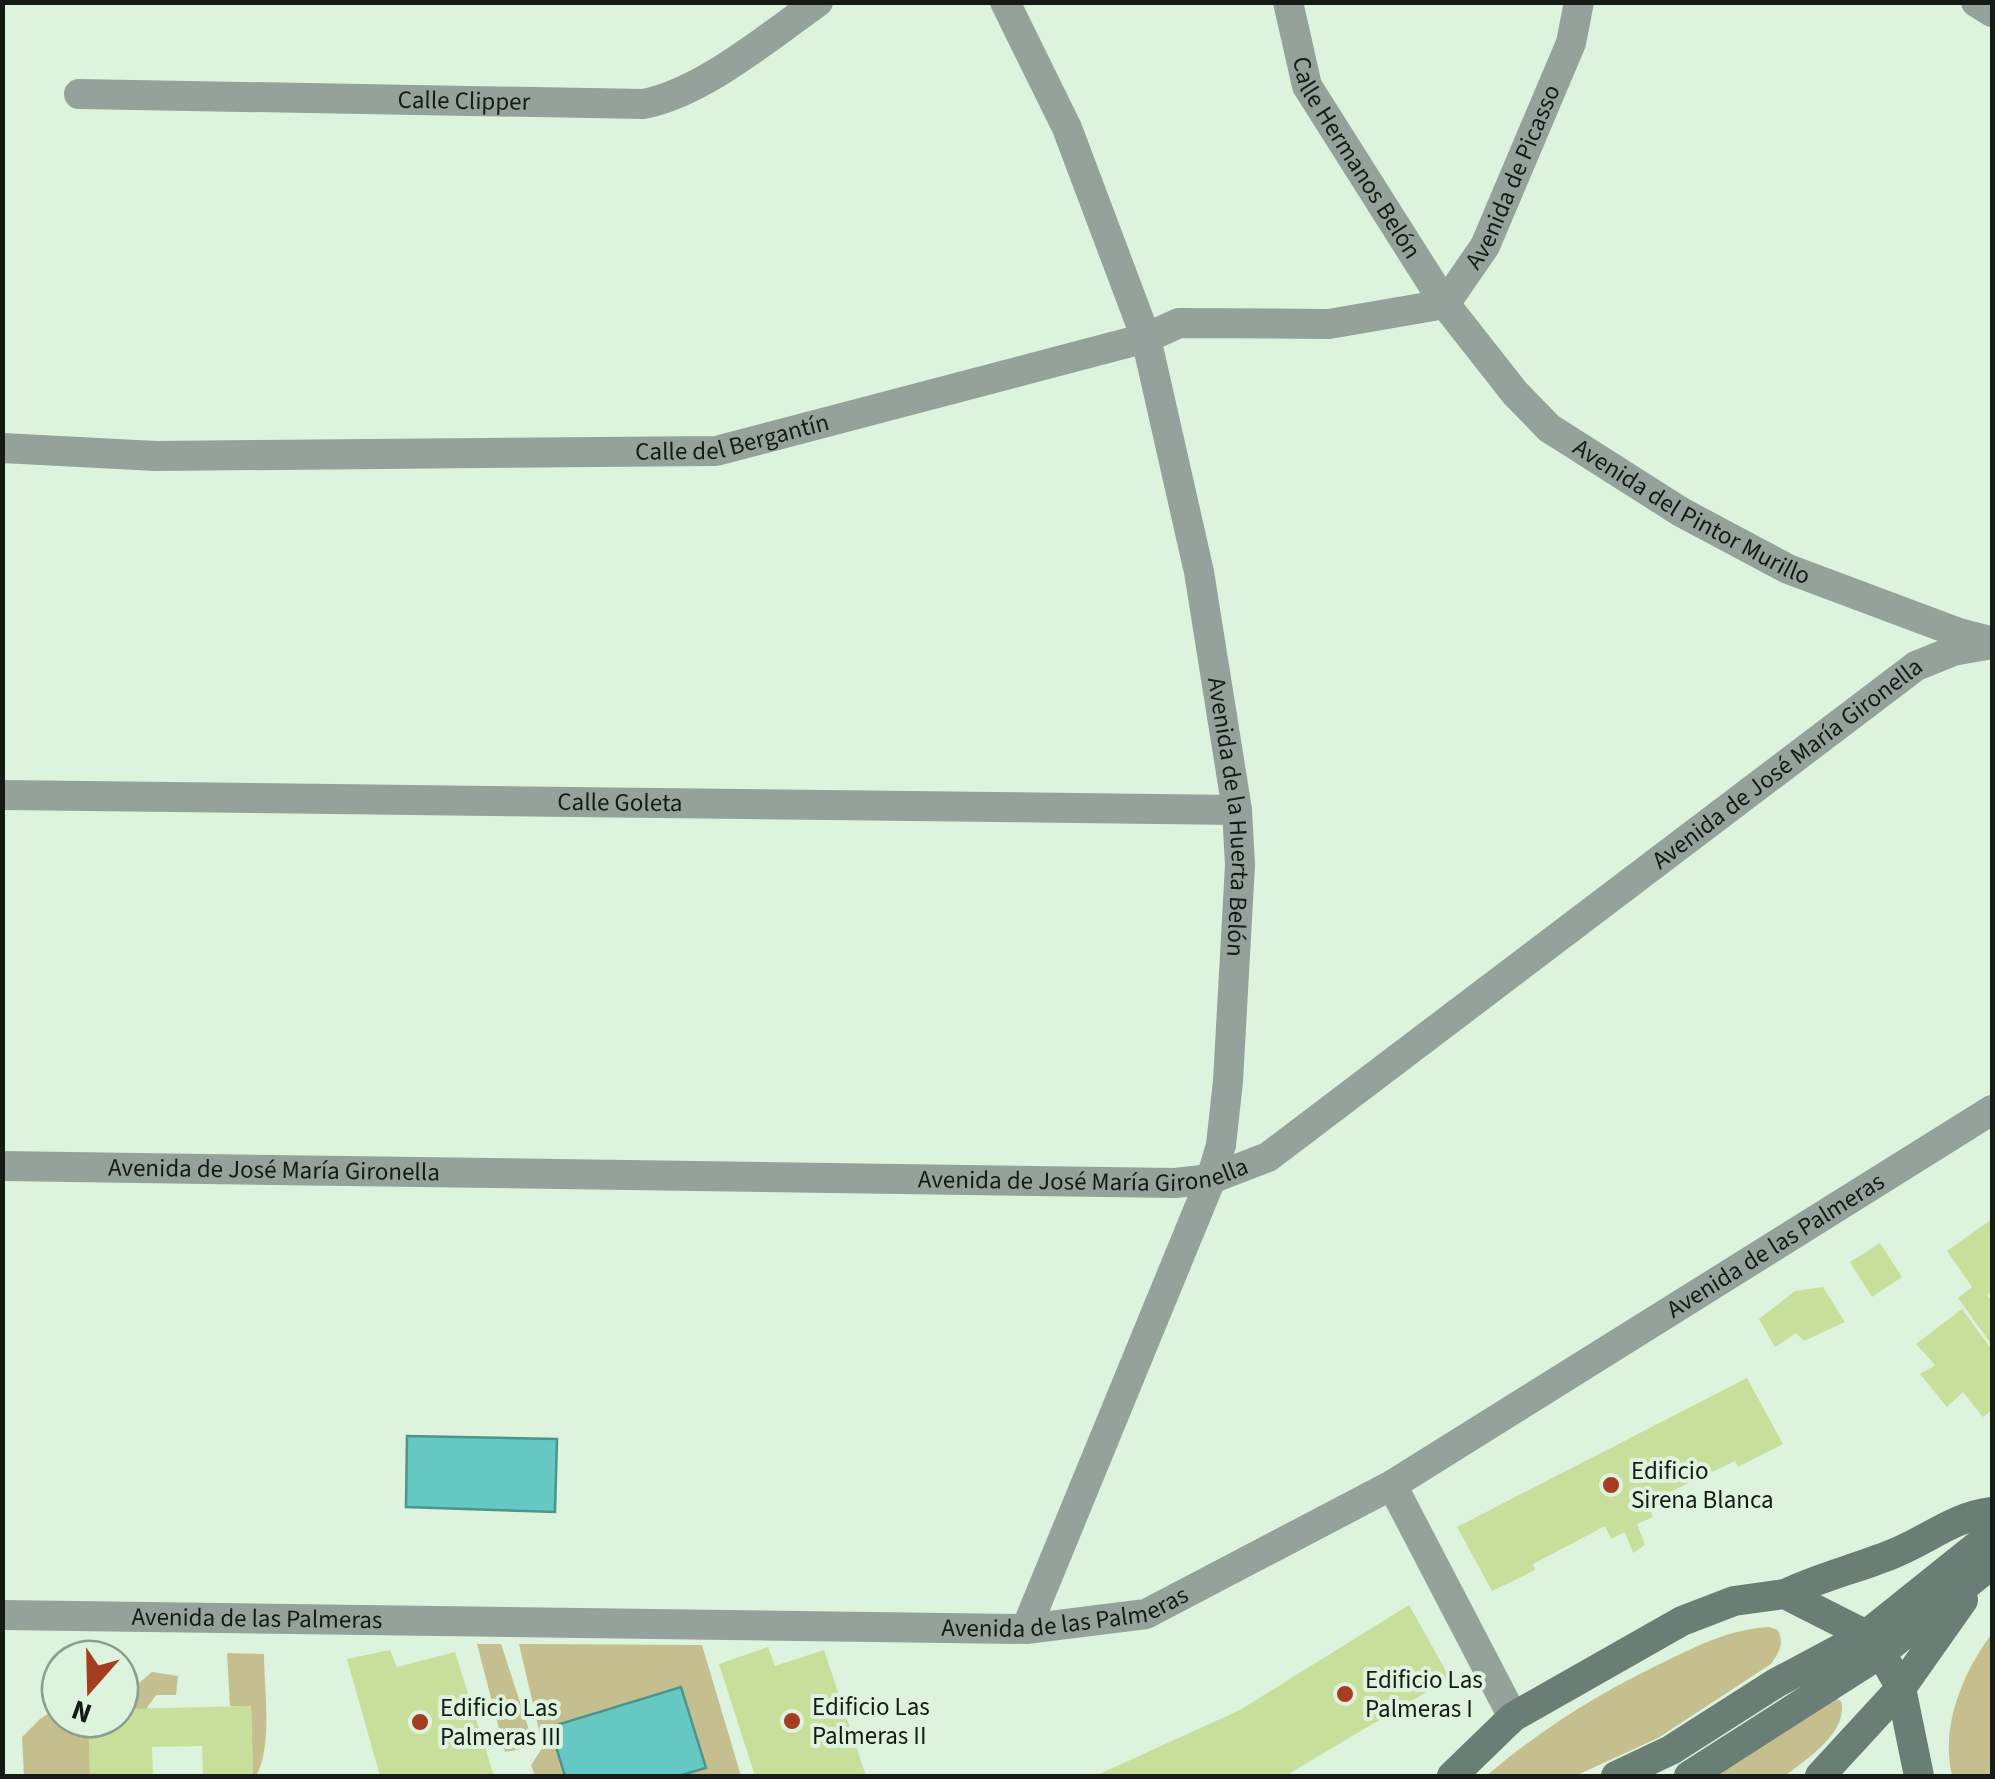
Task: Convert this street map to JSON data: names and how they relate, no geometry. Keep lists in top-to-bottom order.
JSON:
{
  "streets": {
    "street": [
      "Calle Clipper",
      "Calle Hermanos Belón",
      "Avenida de Picasso",
      "Calle del Bergantín",
      "Avenida del Pintor Murillo",
      "Avenida de José María Gironella",
      "Calle Goleta",
      "Avenida de la Huerta Belón",
      "Avenida de las Palmeras"
    ]
  },
  "crossings": [
    ["Calle Hermanos Belón", "Avenida de Picasso"],
    ["Calle Hermanos Belón", "Calle del Bergantín"],
    ["Calle Hermanos Belón", "Avenida del Pintor Murillo"],
    ["Avenida de Picasso", "Calle del Bergantín"],
    ["Avenida de Picasso", "Avenida del Pintor Murillo"],
    ["Calle del Bergantín", "Avenida del Pintor Murillo"],
    ["Calle del Bergantín", "Avenida de la Huerta Belón"],
    ["Avenida del Pintor Murillo", "Avenida de José María Gironella"],
    ["Avenida de José María Gironella", "Avenida de la Huerta Belón"],
    ["Calle Goleta", "Avenida de la Huerta Belón"],
    ["Avenida de la Huerta Belón", "Avenida de las Palmeras"]
  ],
  "places": [
    "Edificio Sirena Blanca",
    "Edificio Las Palmeras I",
    "Edificio Las Palmeras II",
    "Edificio Las Palmeras III"
  ],
  "north": "bottom"
}
